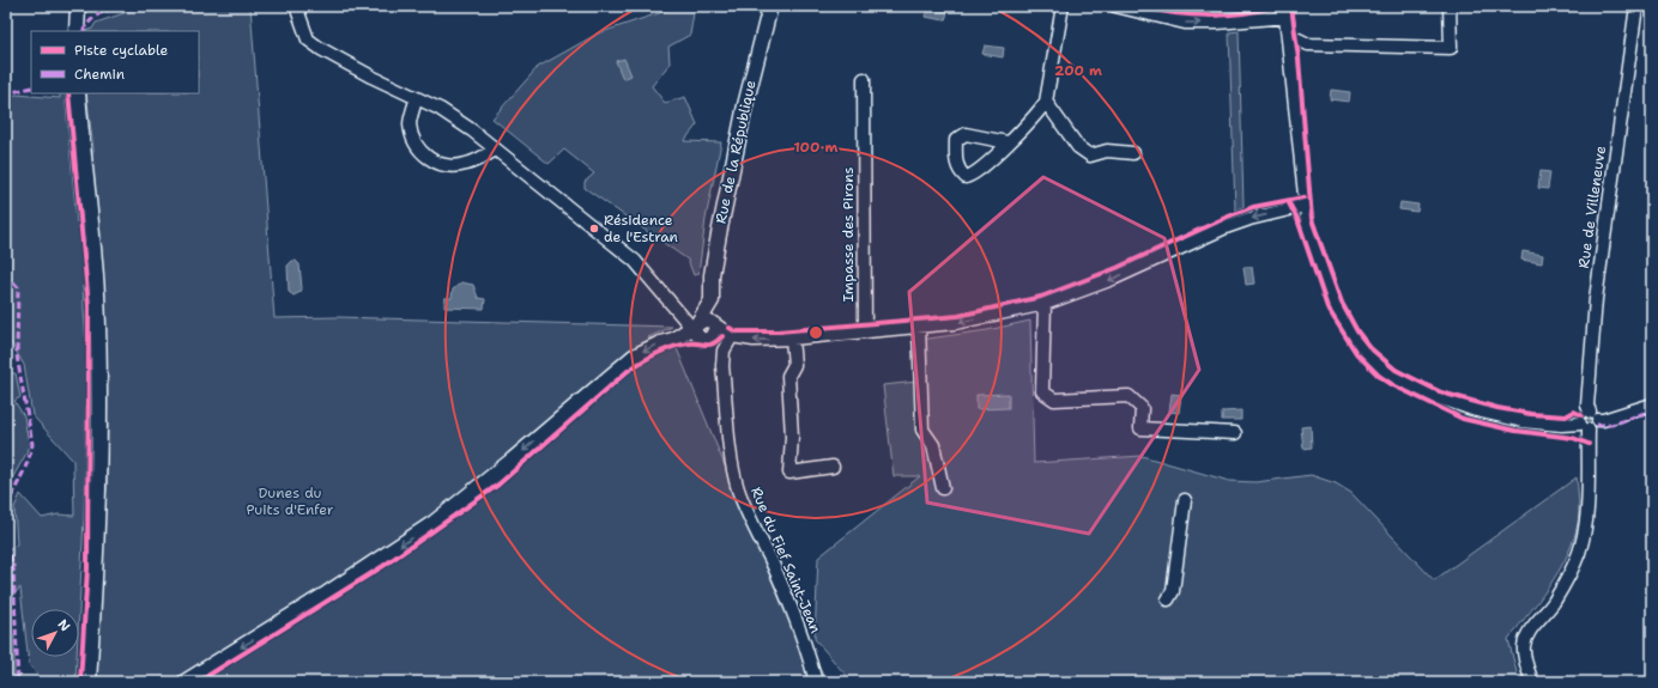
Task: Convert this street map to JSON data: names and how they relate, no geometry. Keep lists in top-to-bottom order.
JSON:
{
  "streets": {
    "street": [
      "Rue de la République",
      "Rue de Villeneuve",
      "Impasse des Pirons",
      "Rue du Fief Saint-Jean"
    ]
  },
  "parks": ["Dunes du Puits d'Enfer"],
  "places": ["Résidence de l'Estran"],
  "legend": ["Piste cyclable", "Chemin"],
  "north": "top right",
  "rings": ["200 m", "100 m"]
}
